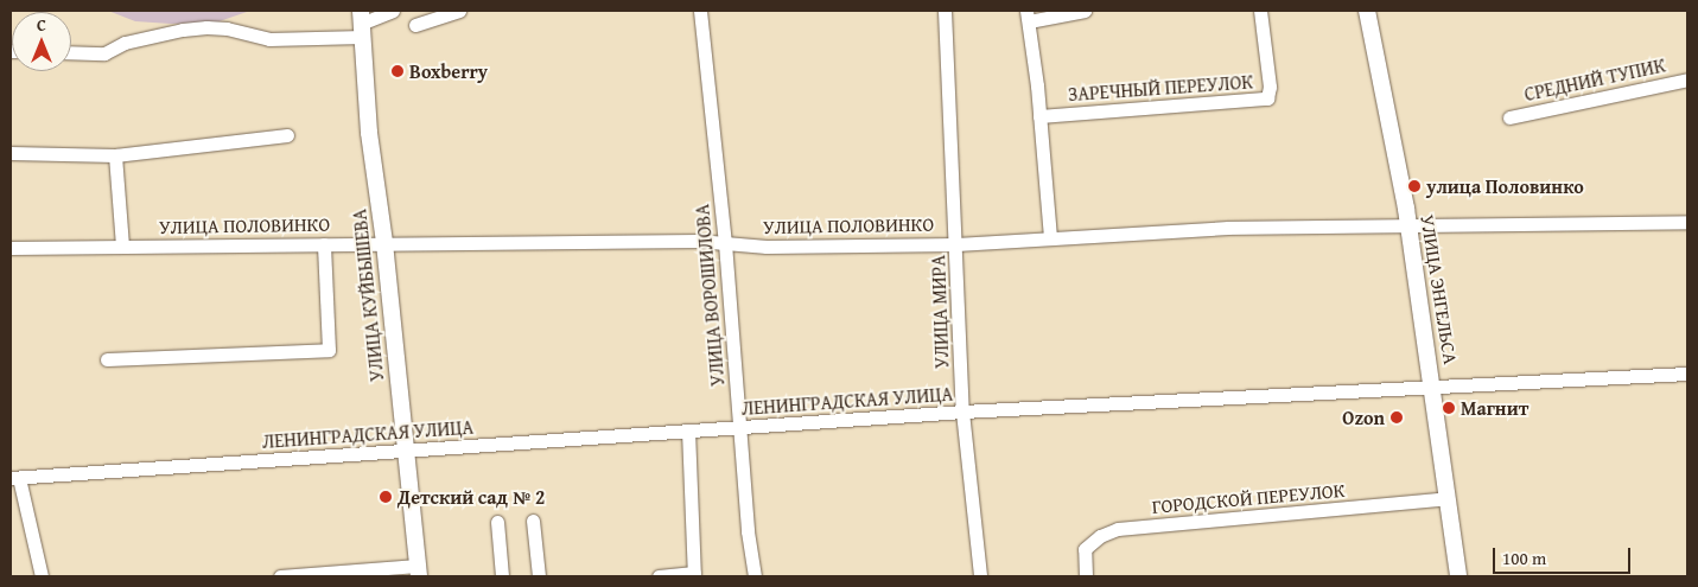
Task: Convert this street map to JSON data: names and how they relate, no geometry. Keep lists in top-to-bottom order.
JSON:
{
  "streets": {
    "main road": ["УЛИЦА ЭНГЕЛЬСА", "УЛИЦА КУЙБЫШЕВА"],
    "street": [
      "СРЕДНИЙ ТУПИК",
      "ЗАРЕЧНЫЙ ПЕРЕУЛОК",
      "УЛИЦА ПОЛОВИНКО",
      "УЛИЦА ВОРОШИЛОВА",
      "УЛИЦА МИРА",
      "ЛЕНИНГРАДСКАЯ УЛИЦА",
      "ГОРОДСКОЙ ПЕРЕУЛОК"
    ]
  },
  "crossings": [
    ["УЛИЦА ПОЛОВИНКО", "УЛИЦА ЭНГЕЛЬСА"],
    ["УЛИЦА ПОЛОВИНКО", "УЛИЦА КУЙБЫШЕВА"],
    ["УЛИЦА ПОЛОВИНКО", "УЛИЦА ВОРОШИЛОВА"],
    ["УЛИЦА ПОЛОВИНКО", "УЛИЦА МИРА"],
    ["УЛИЦА ЭНГЕЛЬСА", "ЛЕНИНГРАДСКАЯ УЛИЦА"],
    ["УЛИЦА ЭНГЕЛЬСА", "ГОРОДСКОЙ ПЕРЕУЛОК"],
    ["УЛИЦА КУЙБЫШЕВА", "ЛЕНИНГРАДСКАЯ УЛИЦА"],
    ["УЛИЦА ВОРОШИЛОВА", "ЛЕНИНГРАДСКАЯ УЛИЦА"],
    ["УЛИЦА МИРА", "ЛЕНИНГРАДСКАЯ УЛИЦА"]
  ],
  "places": [
    "Boxberry",
    "улица Половинко",
    "Магнит",
    "Ozon",
    "Детский сад № 2"
  ],
  "scale_bar": "100 m",
  "north": "top"
}
